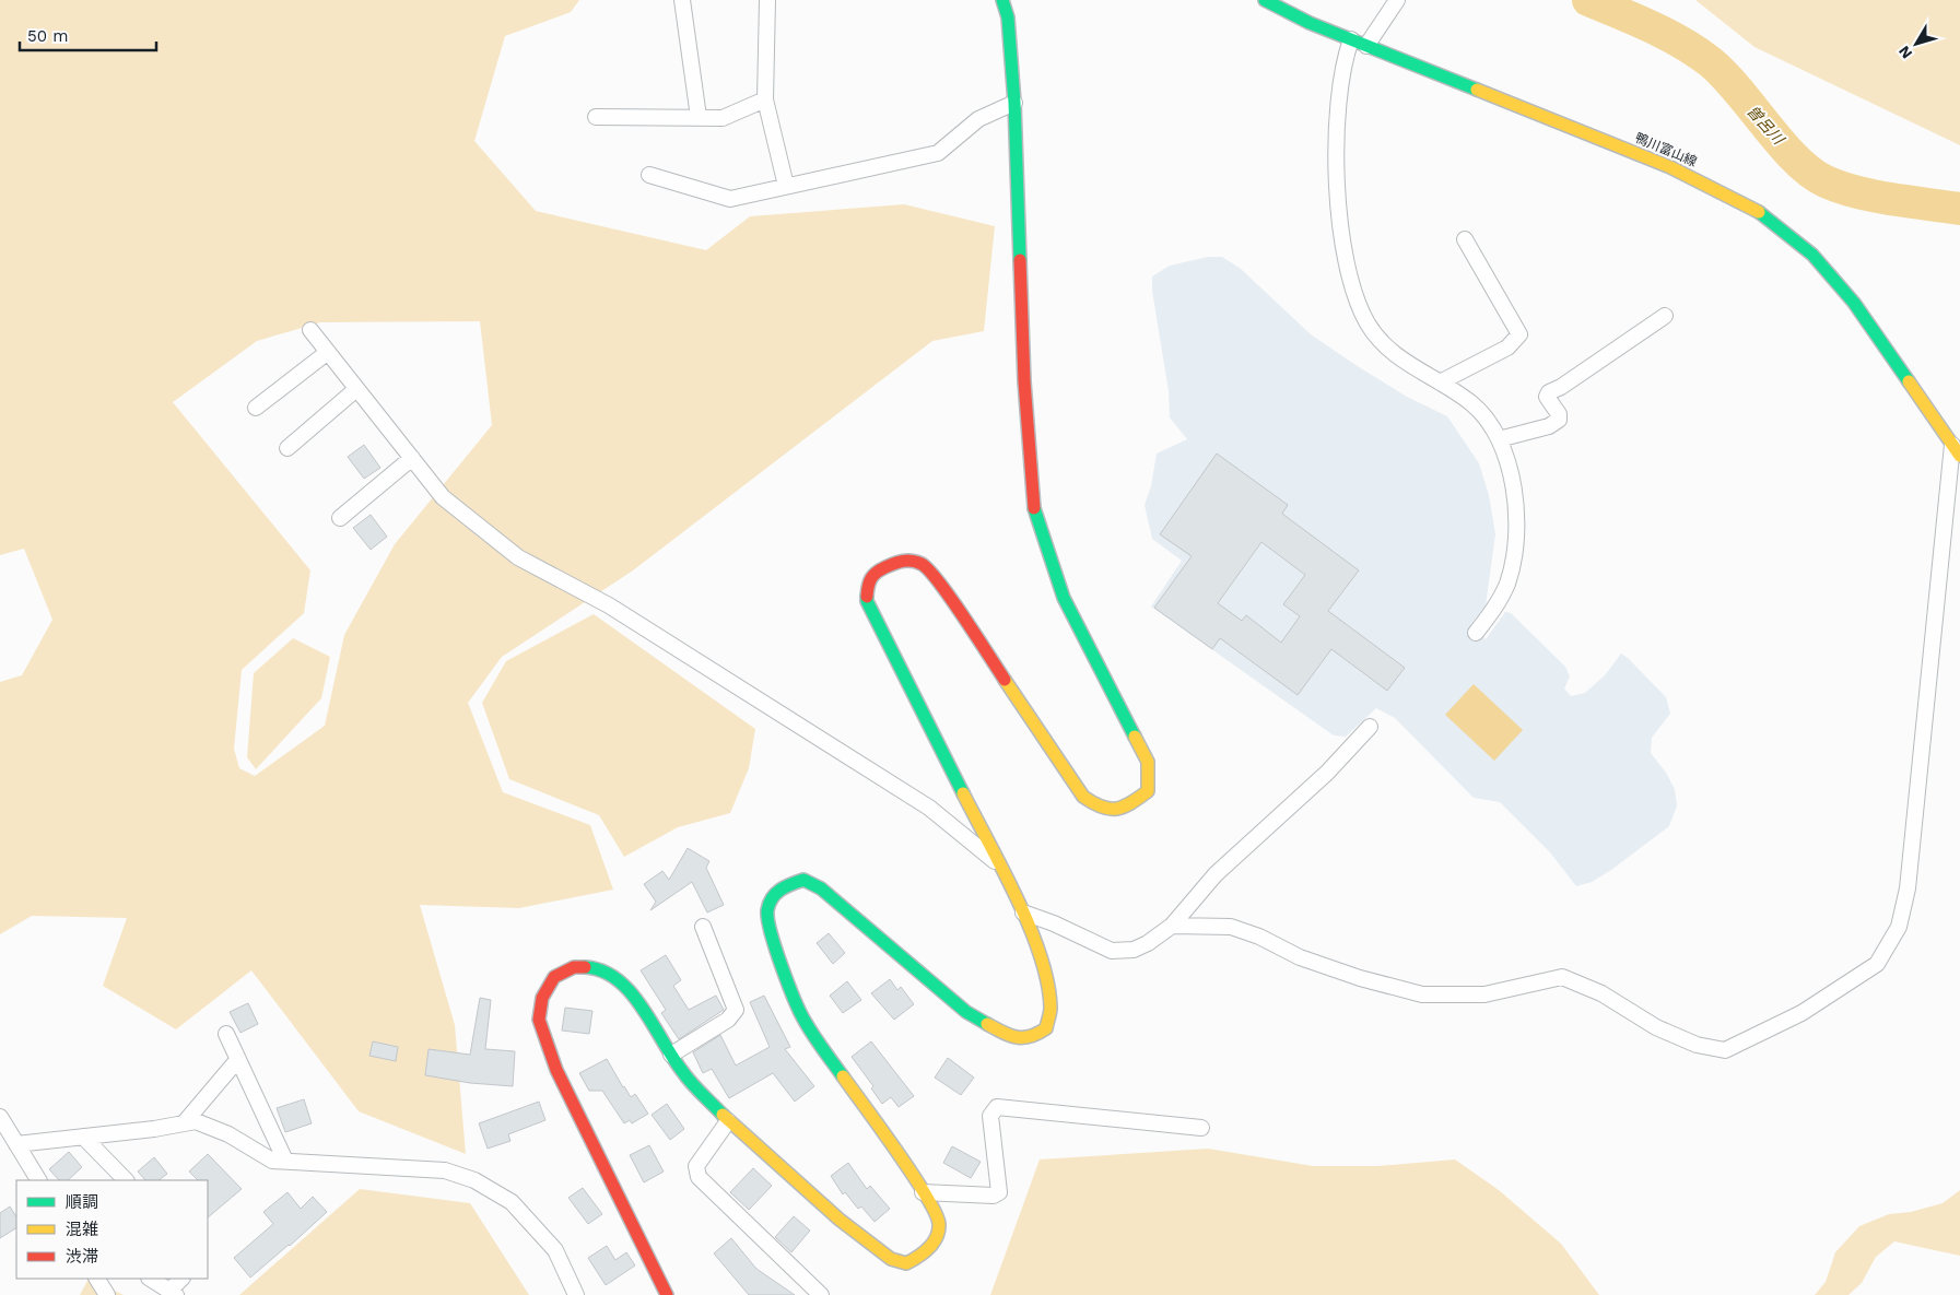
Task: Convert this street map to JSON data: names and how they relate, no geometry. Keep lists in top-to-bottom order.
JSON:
{
  "streets": {
    "street": ["鴨川富山線"]
  },
  "water": ["曽呂川"],
  "legend": ["順調", "混雑", "渋滞"],
  "scale_bar": "50 m",
  "north": "bottom left"
}
